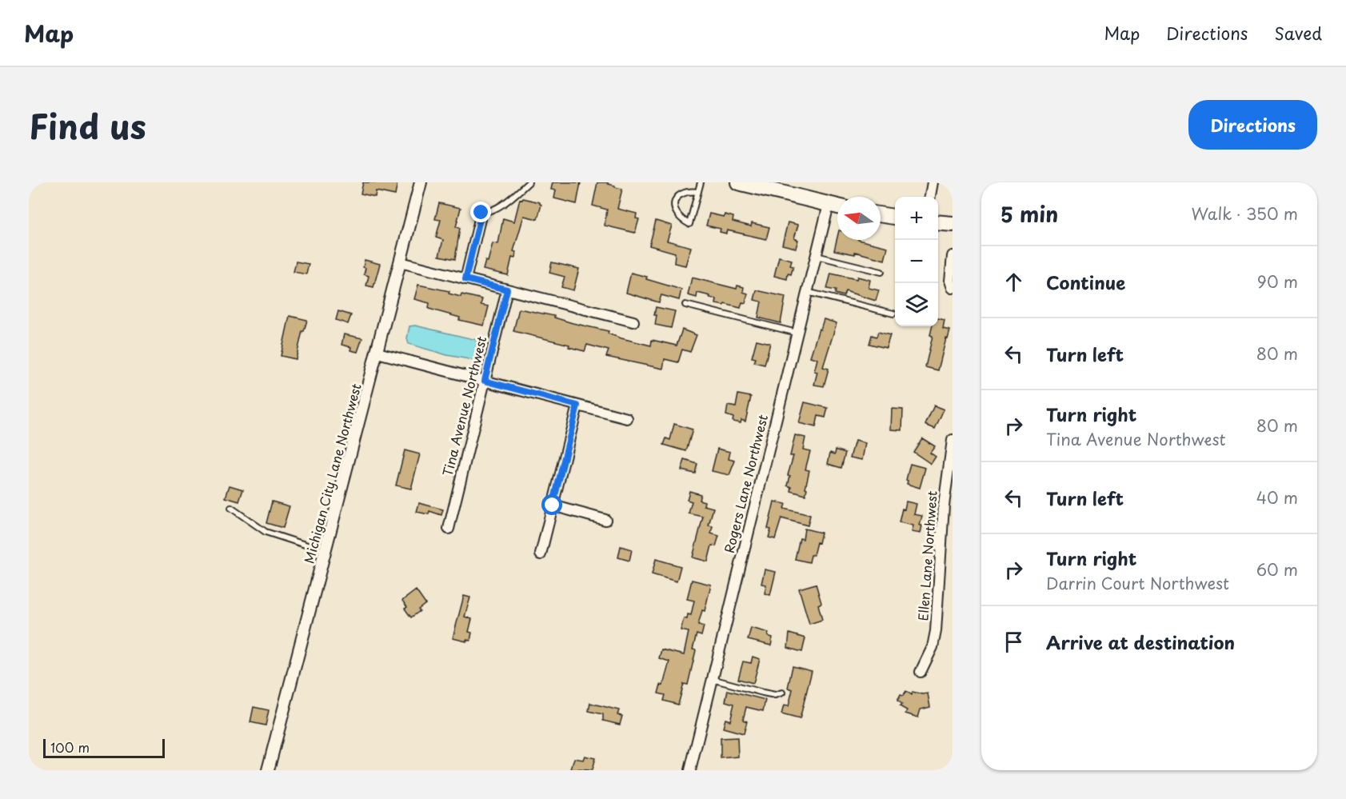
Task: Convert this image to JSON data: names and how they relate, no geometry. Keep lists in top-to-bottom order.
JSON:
{
  "streets": {
    "street": [
      "Tina Avenue Northwest",
      "Michigan City Lane Northwest",
      "Rogers Lane Northwest",
      "Ellen Lane Northwest"
    ]
  },
  "scale_bar": "100 m",
  "north": "left",
  "page": {
    "header": "Map",
    "nav": ["Map", "Directions", "Saved"],
    "title": "Find us",
    "buttons": "Directions",
    "heading": ["5 min", "Walk · 350 m"],
    "map_buttons": ["+", "−"],
    "list": [
      ["Continue", "90 m"],
      ["Turn left", "80 m"],
      ["Turn right", "Tina Avenue Northwest", "80 m"],
      ["Turn left", "40 m"],
      ["Turn right", "Darrin Court Northwest", "60 m"],
      "Arrive at destination"
    ],
    "scale": "100 m"
  }
}
